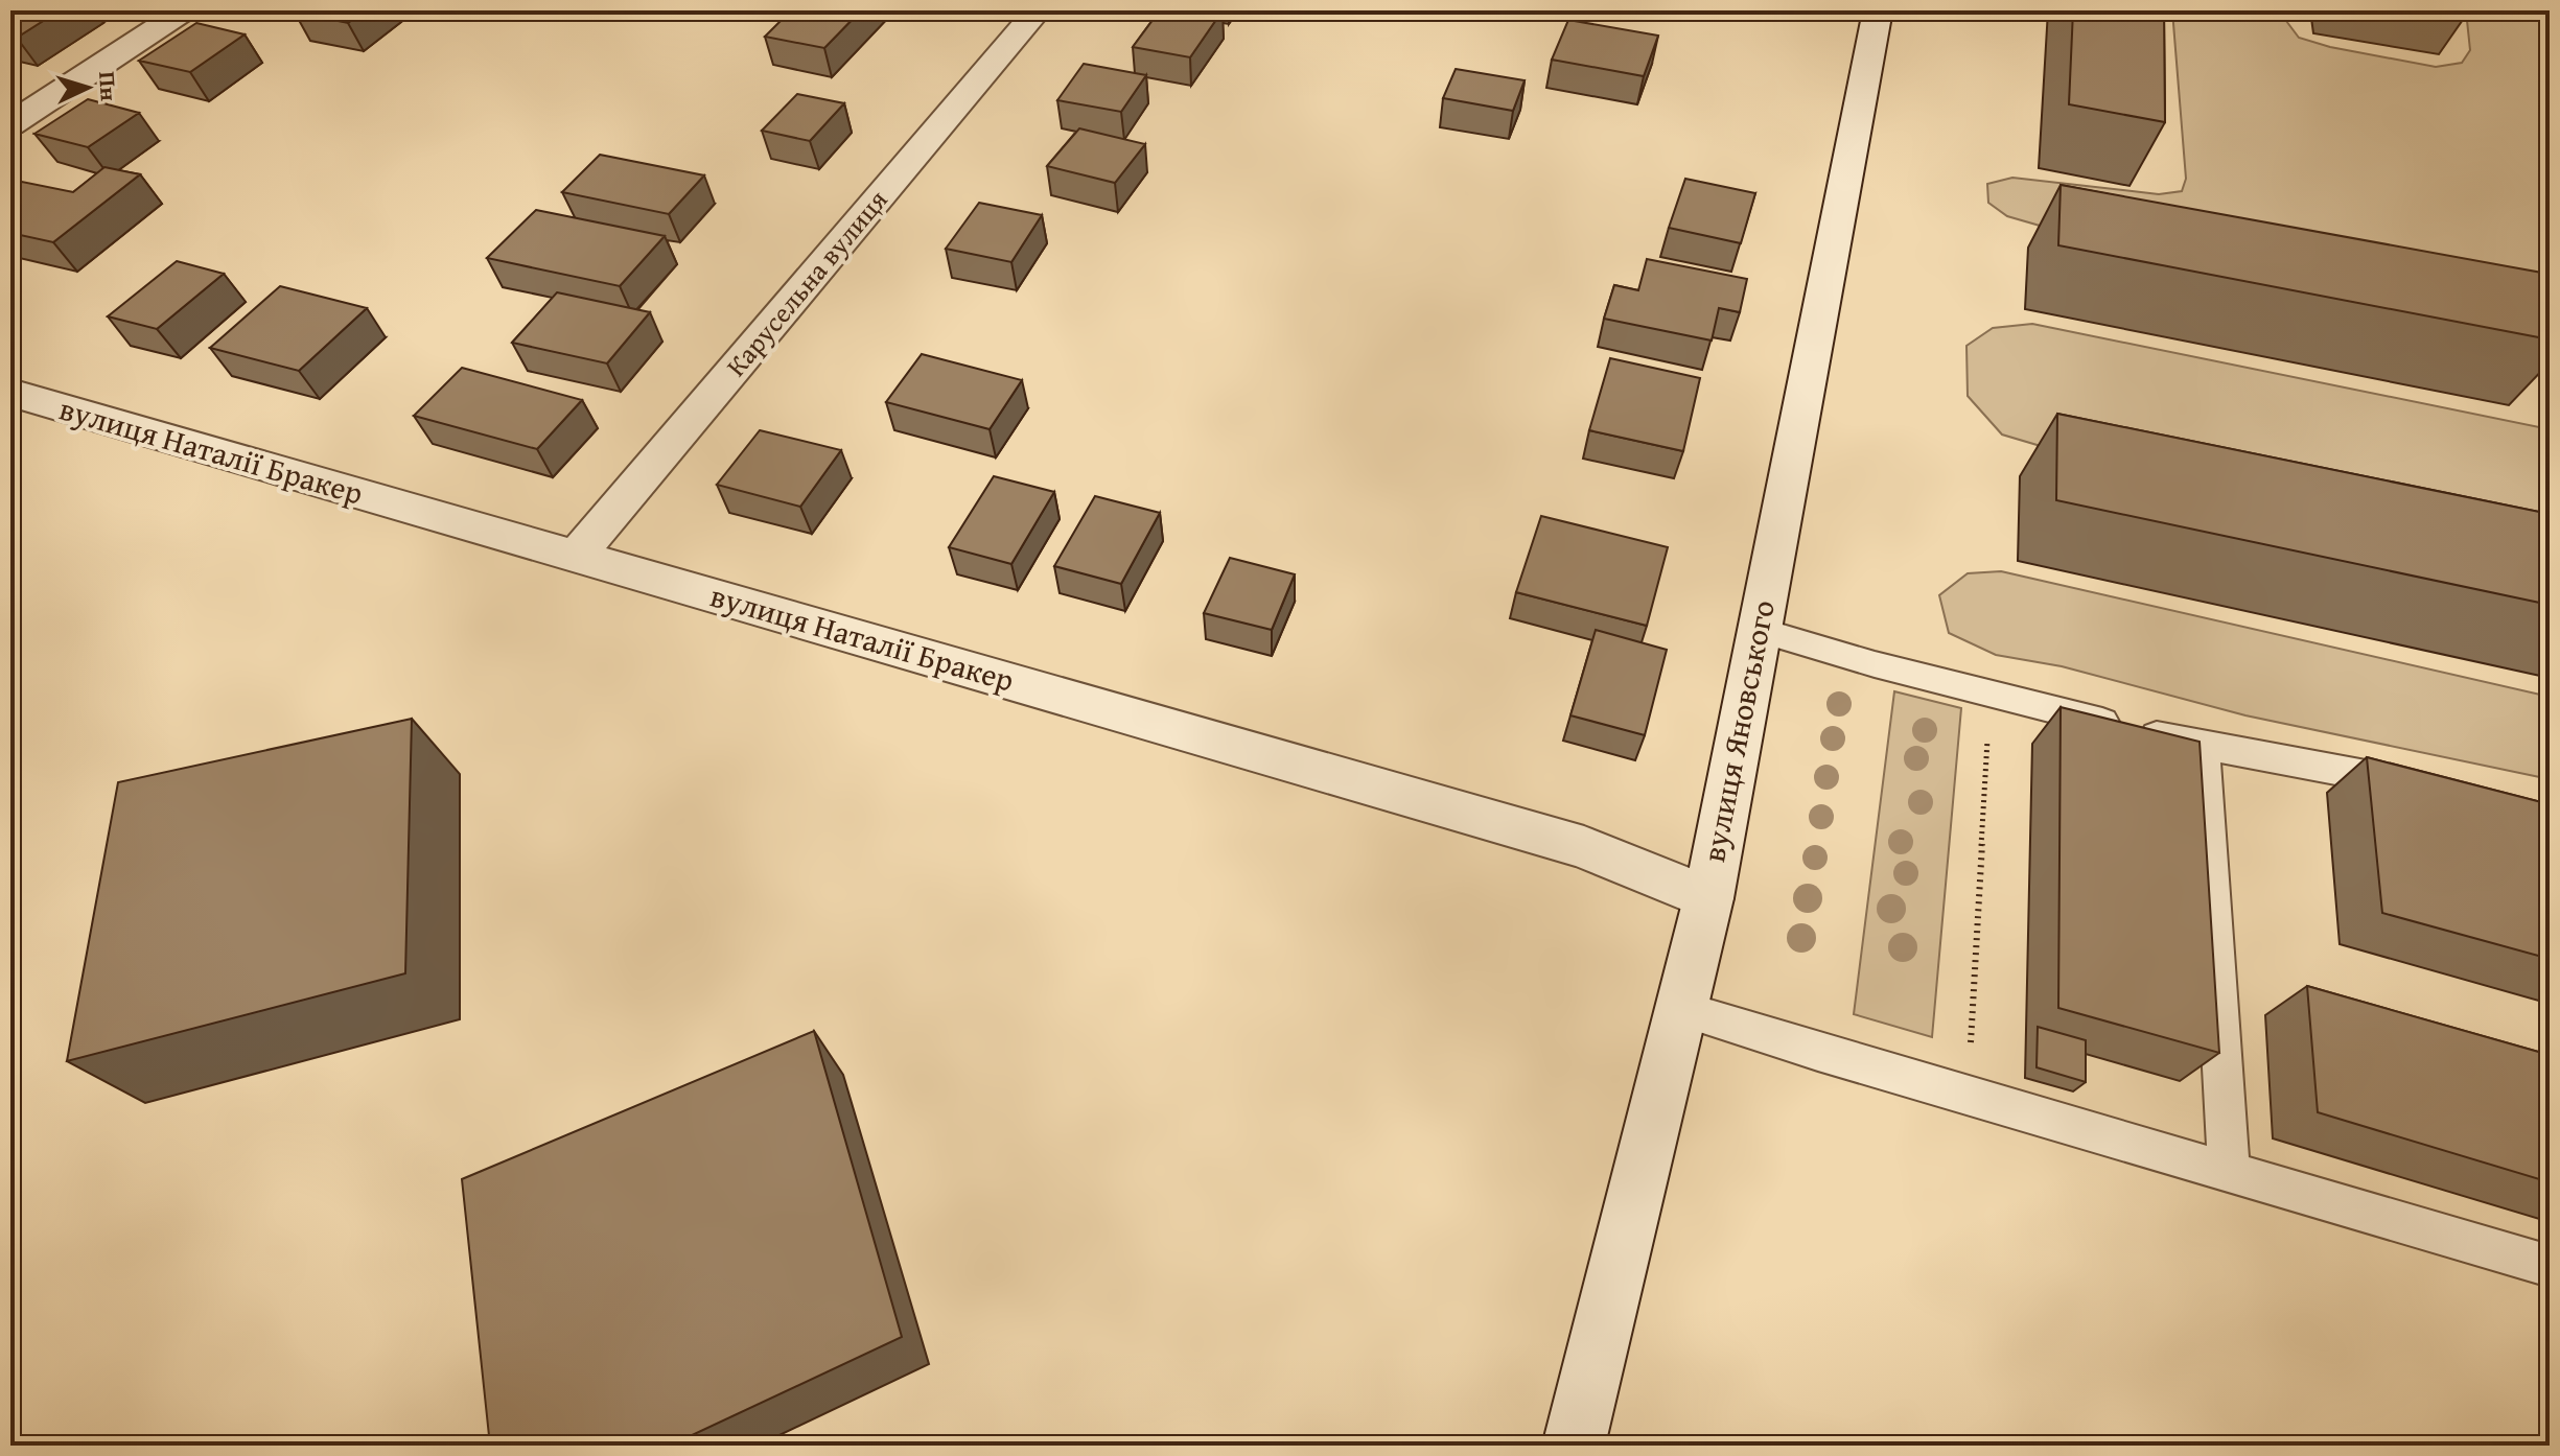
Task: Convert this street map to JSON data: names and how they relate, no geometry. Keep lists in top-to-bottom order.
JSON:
{
  "streets": {
    "street": ["Карусельна вулиця", "вулиця Наталії Бракер", "вулиця Яновського"]
  },
  "crossings": [
    ["Карусельна вулиця", "вулиця Наталії Бракер"],
    ["вулиця Наталії Бракер", "вулиця Яновського"]
  ],
  "north": "right"
}
